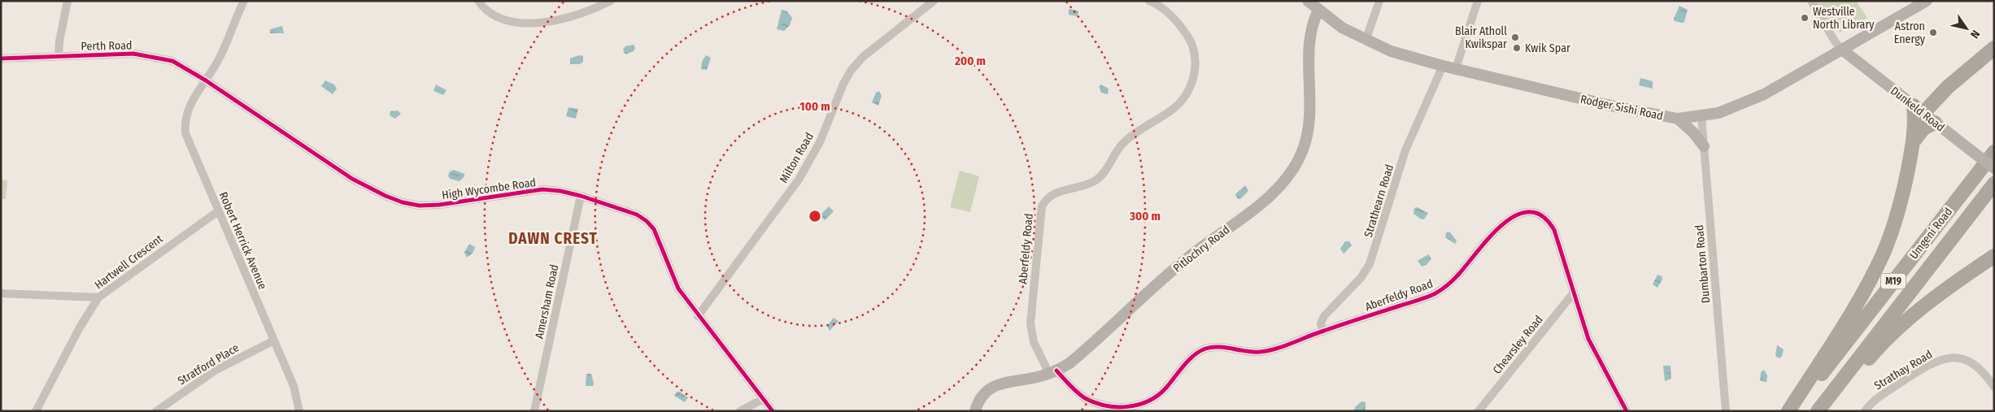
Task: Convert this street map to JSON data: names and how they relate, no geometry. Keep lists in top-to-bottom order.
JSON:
{
  "streets": {
    "highway": ["Umgeni Road", "M19"],
    "main road": ["Rodger Sishi Road", "Dunkeld Road", "Pitlochry Road"],
    "street": [
      "Perth Road",
      "Milton Road",
      "High Wycombe Road",
      "Strathearn Road",
      "Robert Herrick Avenue",
      "Aberfeldy Road",
      "Hartwell Crescent",
      "Dumbarton Road",
      "Amersham Road",
      "Chearsley Road",
      "Stratford Place",
      "Strathay Road"
    ]
  },
  "crossings": [
    ["Perth Road", "High Wycombe Road"],
    ["Perth Road", "Robert Herrick Avenue"],
    ["Rodger Sishi Road", "Dunkeld Road"],
    ["Rodger Sishi Road", "Strathearn Road"],
    ["Rodger Sishi Road", "Pitlochry Road"],
    ["Rodger Sishi Road", "Dumbarton Road"],
    ["Milton Road", "High Wycombe Road"],
    ["High Wycombe Road", "Robert Herrick Avenue"],
    ["High Wycombe Road", "Amersham Road"],
    ["Strathearn Road", "Aberfeldy Road"],
    ["Robert Herrick Avenue", "Hartwell Crescent"],
    ["Robert Herrick Avenue", "Stratford Place"],
    ["Aberfeldy Road", "Pitlochry Road"],
    ["Aberfeldy Road", "Chearsley Road"]
  ],
  "districts": ["DAWN CREST"],
  "places": [
    "Westville North Library",
    "Astron Energy",
    "Blair Atholl Kwikspar",
    "Kwik Spar"
  ],
  "north": "bottom right",
  "rings": ["200 m", "100 m", "300 m"]
}
